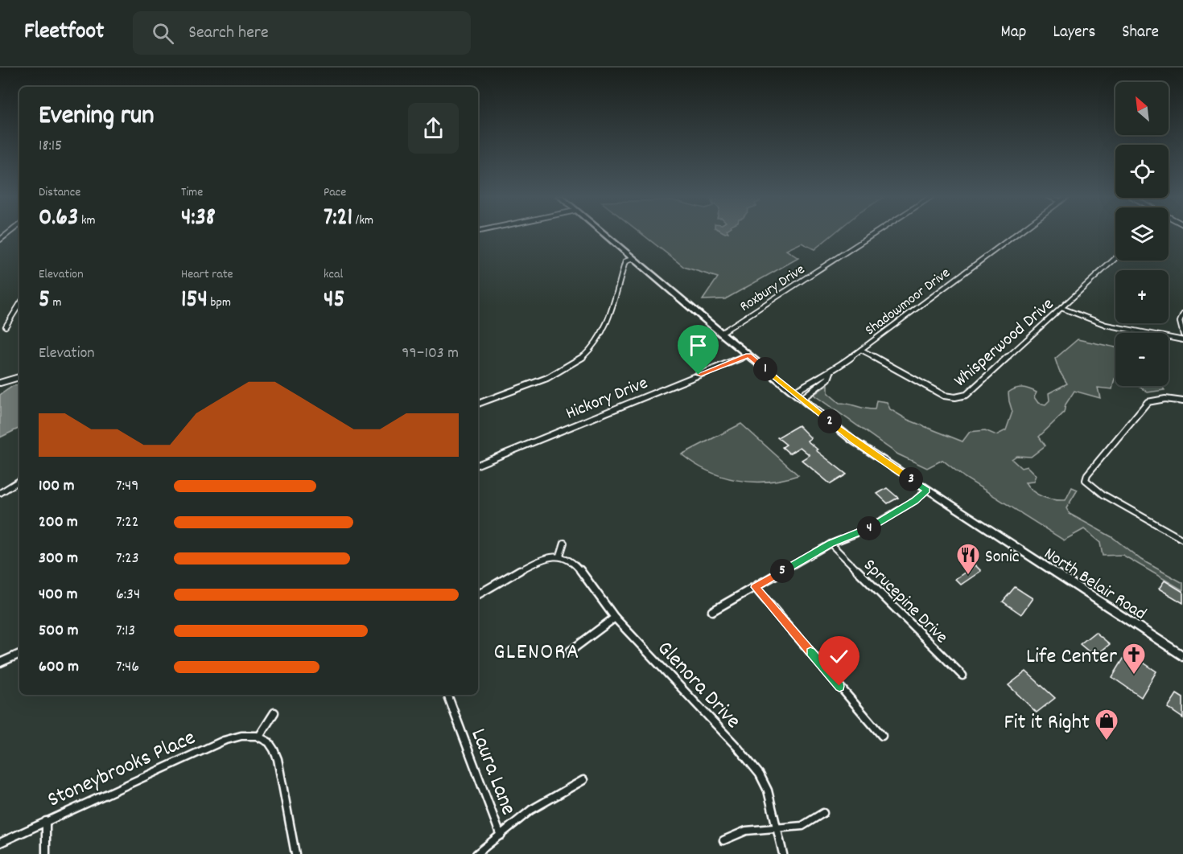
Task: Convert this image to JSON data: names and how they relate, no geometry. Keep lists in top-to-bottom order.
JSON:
{
  "streets": {
    "main road": ["North Belair Road"],
    "street": [
      "Roxbury Drive",
      "Shadowmoor Drive",
      "Whisperwood Drive",
      "Hickory Drive",
      "Sprucepine Drive",
      "Glenora Drive",
      "Stoneybrooks Place",
      "Laura Lane"
    ]
  },
  "crossings": [
    ["Roxbury Drive", "North Belair Road"],
    ["Shadowmoor Drive", "Whisperwood Drive"],
    ["Shadowmoor Drive", "North Belair Road"],
    ["Hickory Drive", "North Belair Road"]
  ],
  "districts": ["GLENORA"],
  "places": {
    "restaurant": ["Sonic"],
    "church": ["Life Center"],
    "shop": ["Fit it Right"]
  },
  "north": "top left",
  "page": {
    "header": "Fleetfoot",
    "search": "Search here",
    "nav": ["Map", "Layers", "Share"],
    "map_buttons": ["+", "−"],
    "heading": ["Evening run", "18:15"],
    "stats": [
      ["Distance", "0.63 km"],
      ["Time", "4:38"],
      ["Pace", "7:21 /km"],
      ["Elevation", "5 m"],
      ["Heart rate", "154 bpm"],
      ["kcal", "45"]
    ],
    "chart": ["Elevation", "99–103 m"],
    "pins": [
      "1",
      "2",
      "3",
      "4",
      "5"
    ],
    "list": [
      {
        "name": "100 m",
        "note": "7:49"
      },
      {
        "name": "200 m",
        "note": "7:22"
      },
      {
        "name": "300 m",
        "note": "7:23"
      },
      {
        "name": "400 m",
        "note": "6:34"
      },
      {
        "name": "500 m",
        "note": "7:13"
      },
      {
        "name": "600 m",
        "note": "7:46"
      }
    ]
  }
}
